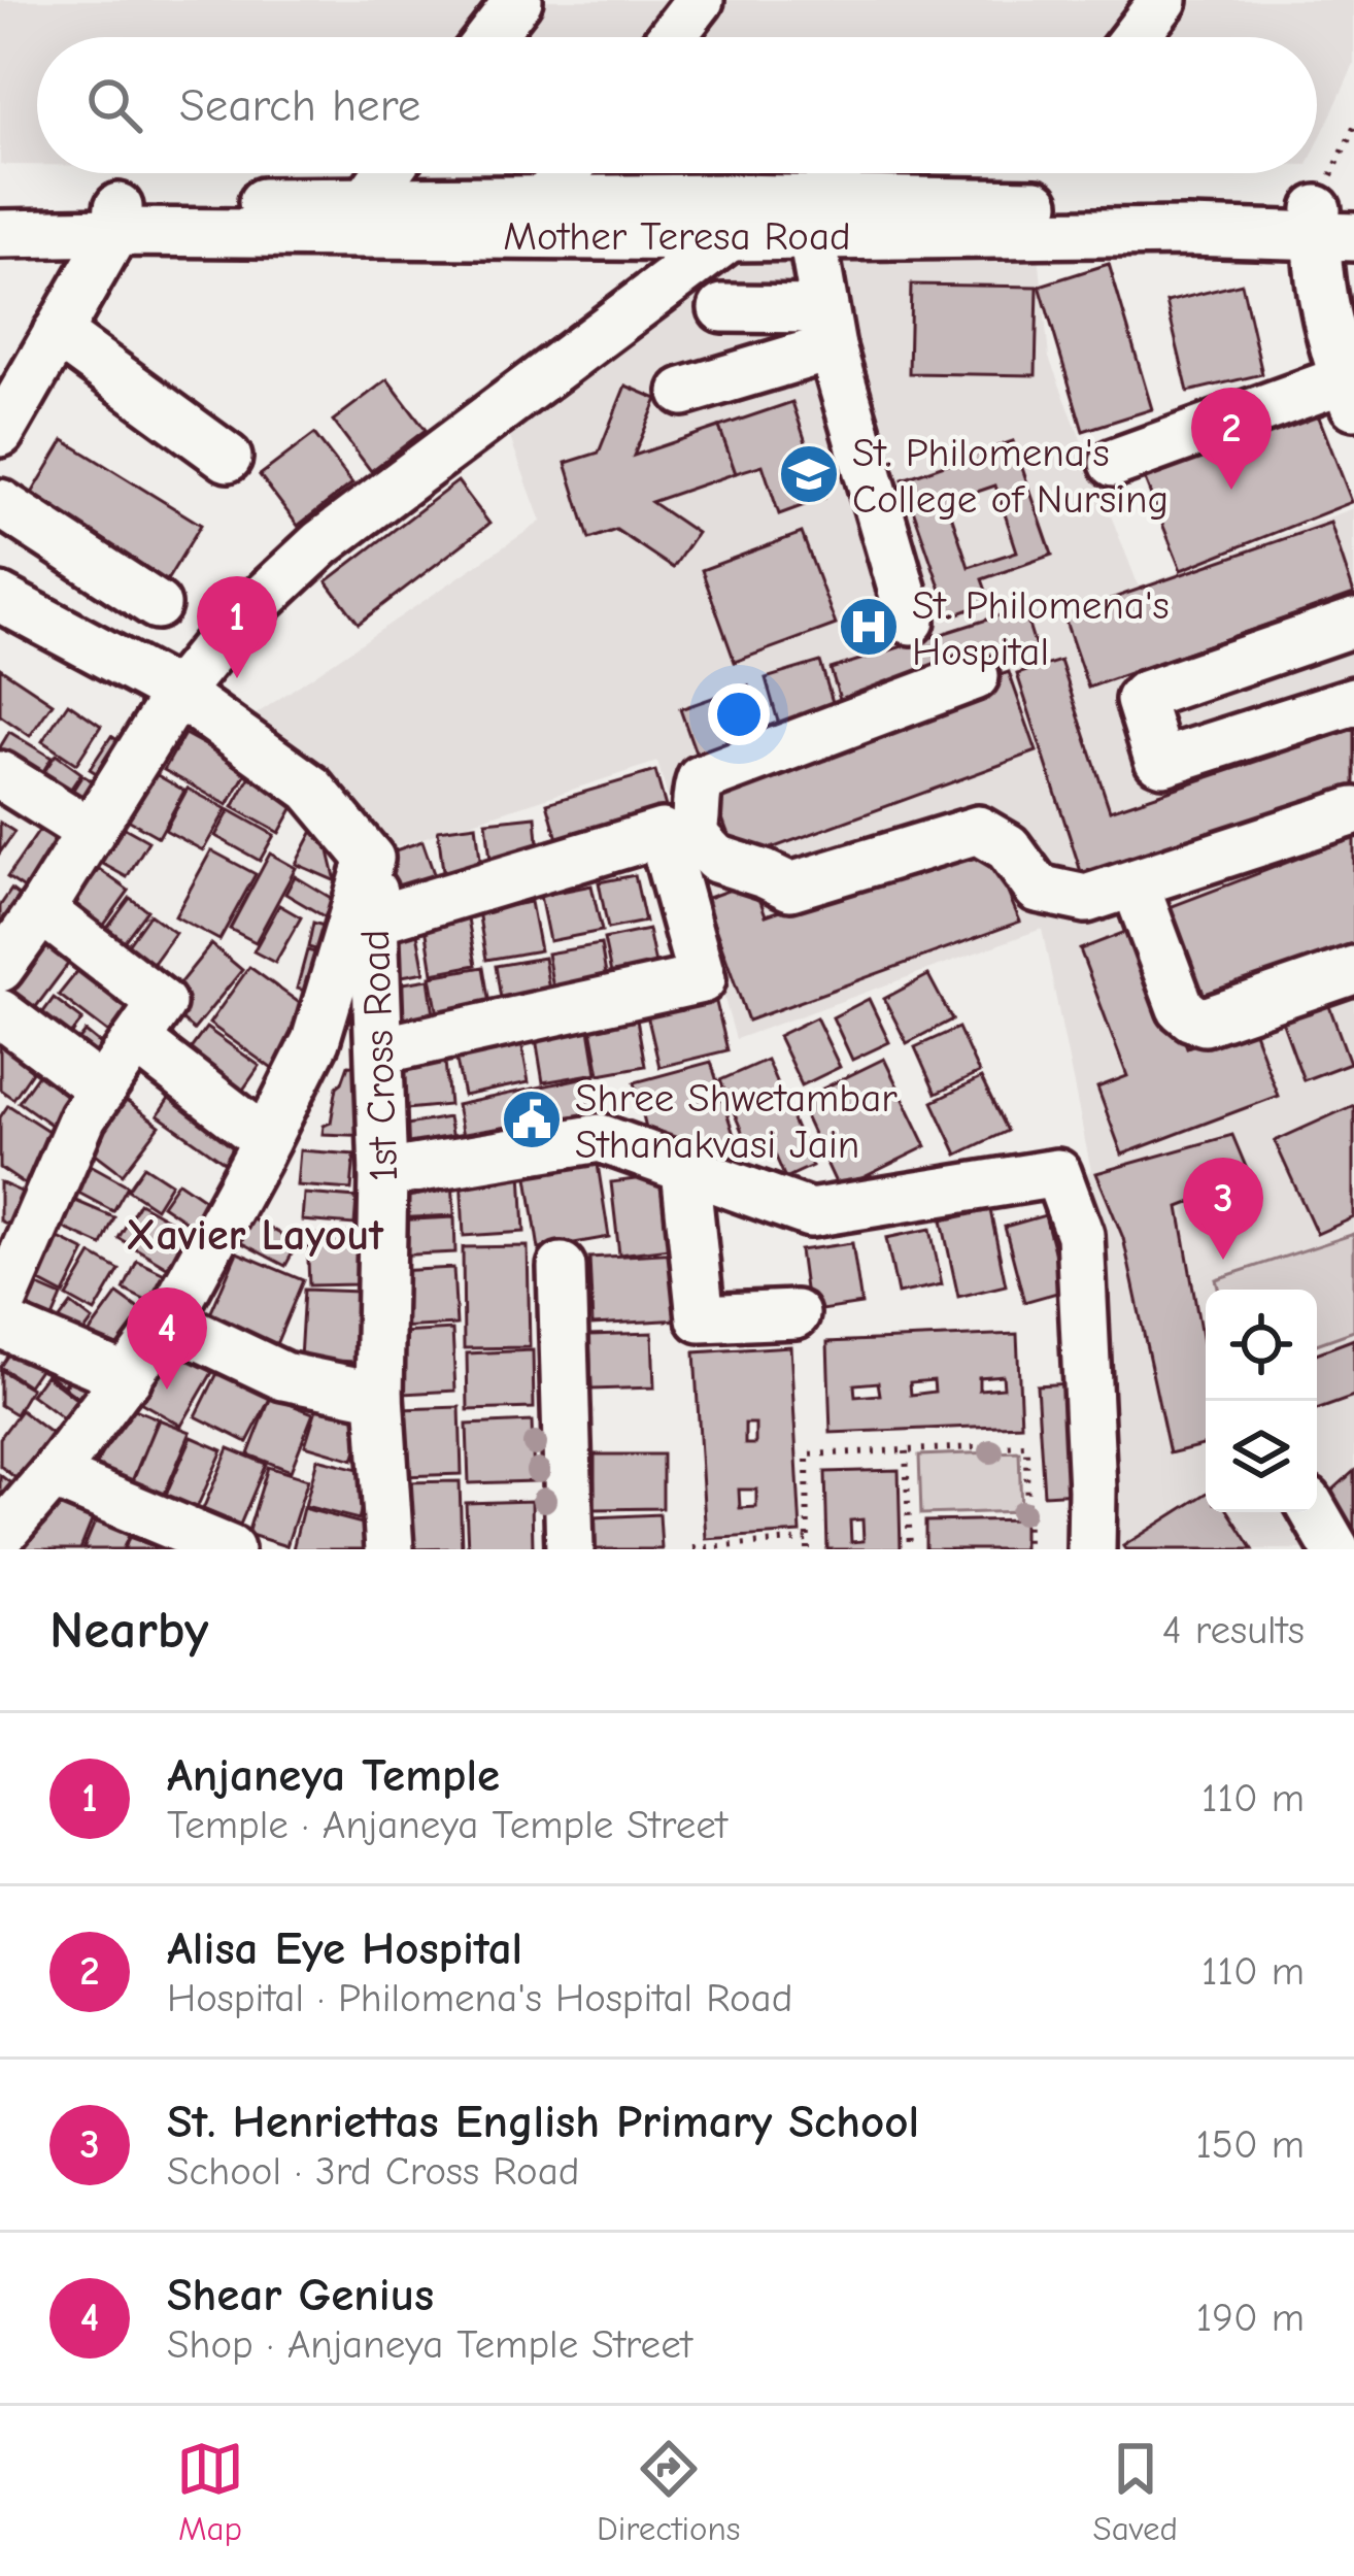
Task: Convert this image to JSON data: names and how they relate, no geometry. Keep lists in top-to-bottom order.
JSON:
{
  "streets": {
    "street": ["Mother Teresa Road", "1st Cross Road"]
  },
  "districts": ["Xavier Layout"],
  "places": {
    "school or university": ["St. Philomena's College of Nursing"],
    "hospital": ["St. Philomena's Hospital"],
    "public building": ["Shree Shwetambar Sthanakvasi Jain"]
  },
  "page": {
    "search": "Search here",
    "pins": [
      "2",
      "1",
      "3",
      "4"
    ],
    "heading": ["Nearby", "4 results"],
    "list": [
      {
        "mark": "1",
        "name": "Anjaneya Temple",
        "note": "Temple · Anjaneya Temple Street",
        "value": "110 m"
      },
      {
        "mark": "2",
        "name": "Alisa Eye Hospital",
        "note": "Hospital · Philomena's Hospital Road",
        "value": "110 m"
      },
      {
        "mark": "3",
        "name": "St. Henriettas English Primary School",
        "note": "School · 3rd Cross Road",
        "value": "150 m"
      },
      {
        "mark": "4",
        "name": "Shear Genius",
        "note": "Shop · Anjaneya Temple Street",
        "value": "190 m"
      }
    ],
    "nav": ["Map", "Directions", "Saved"]
  }
}
